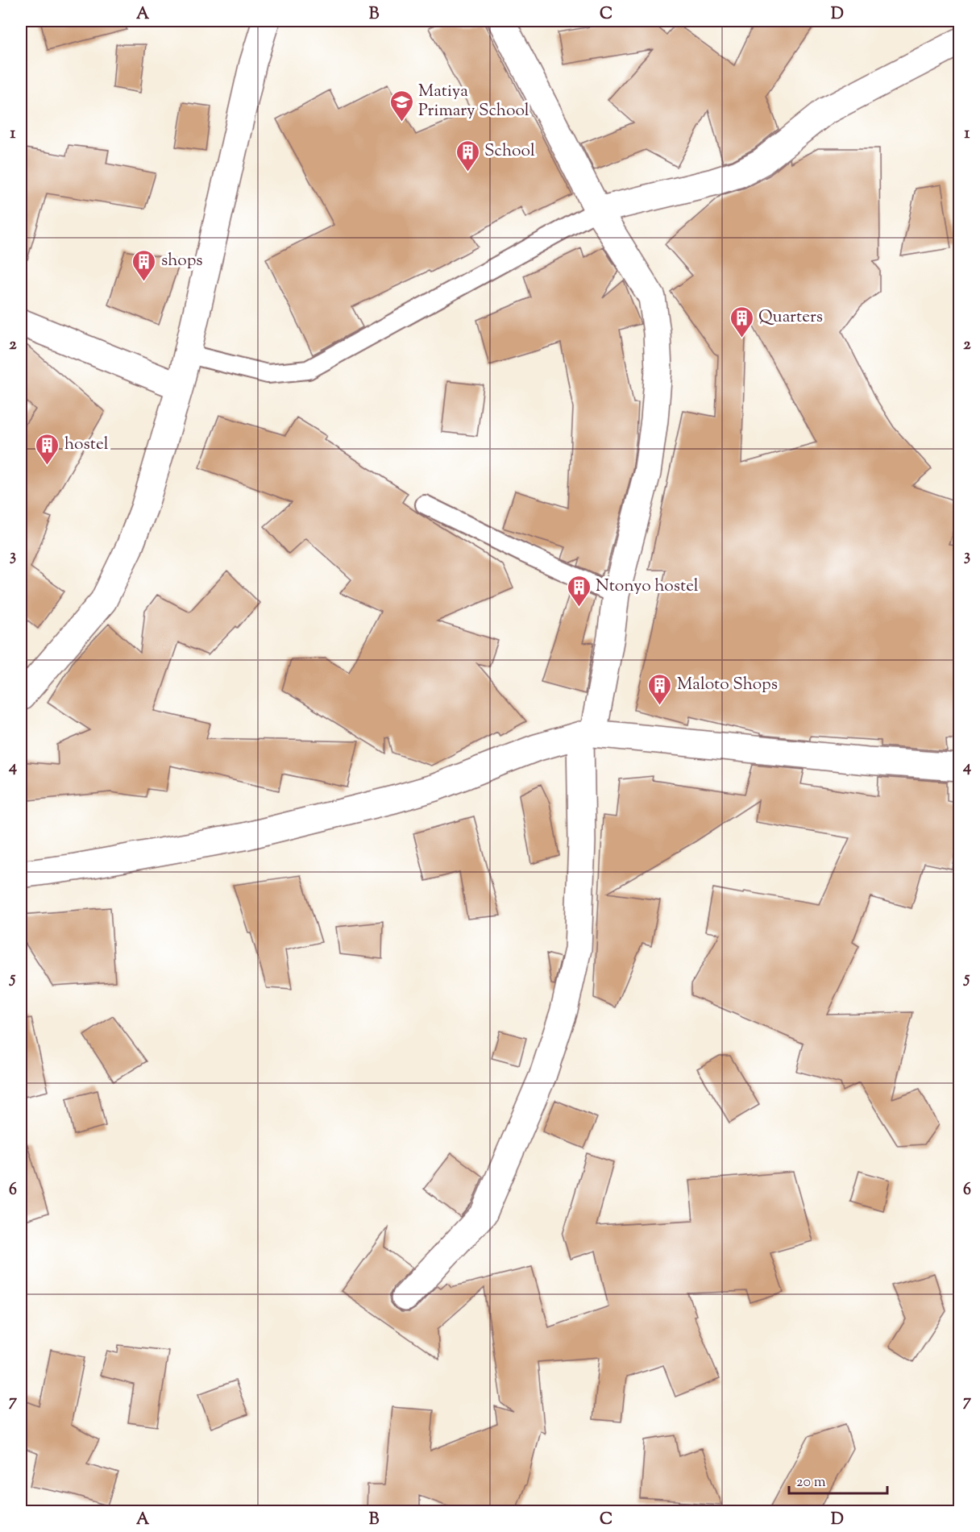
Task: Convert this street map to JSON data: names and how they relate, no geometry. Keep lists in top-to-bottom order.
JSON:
{
  "places": {
    "school or university": ["Matiya Primary School"],
    "building": [
      "School",
      "shops",
      "Quarters",
      "hostel",
      "Ntonyo hostel",
      "Maloto Shops"
    ]
  },
  "scale_bar": "20 m",
  "grid": {
    "columns": [
      "A",
      "B",
      "C",
      "D"
    ],
    "rows": [
      "1",
      "2",
      "3",
      "4",
      "5",
      "6",
      "7"
    ]
  }
}
